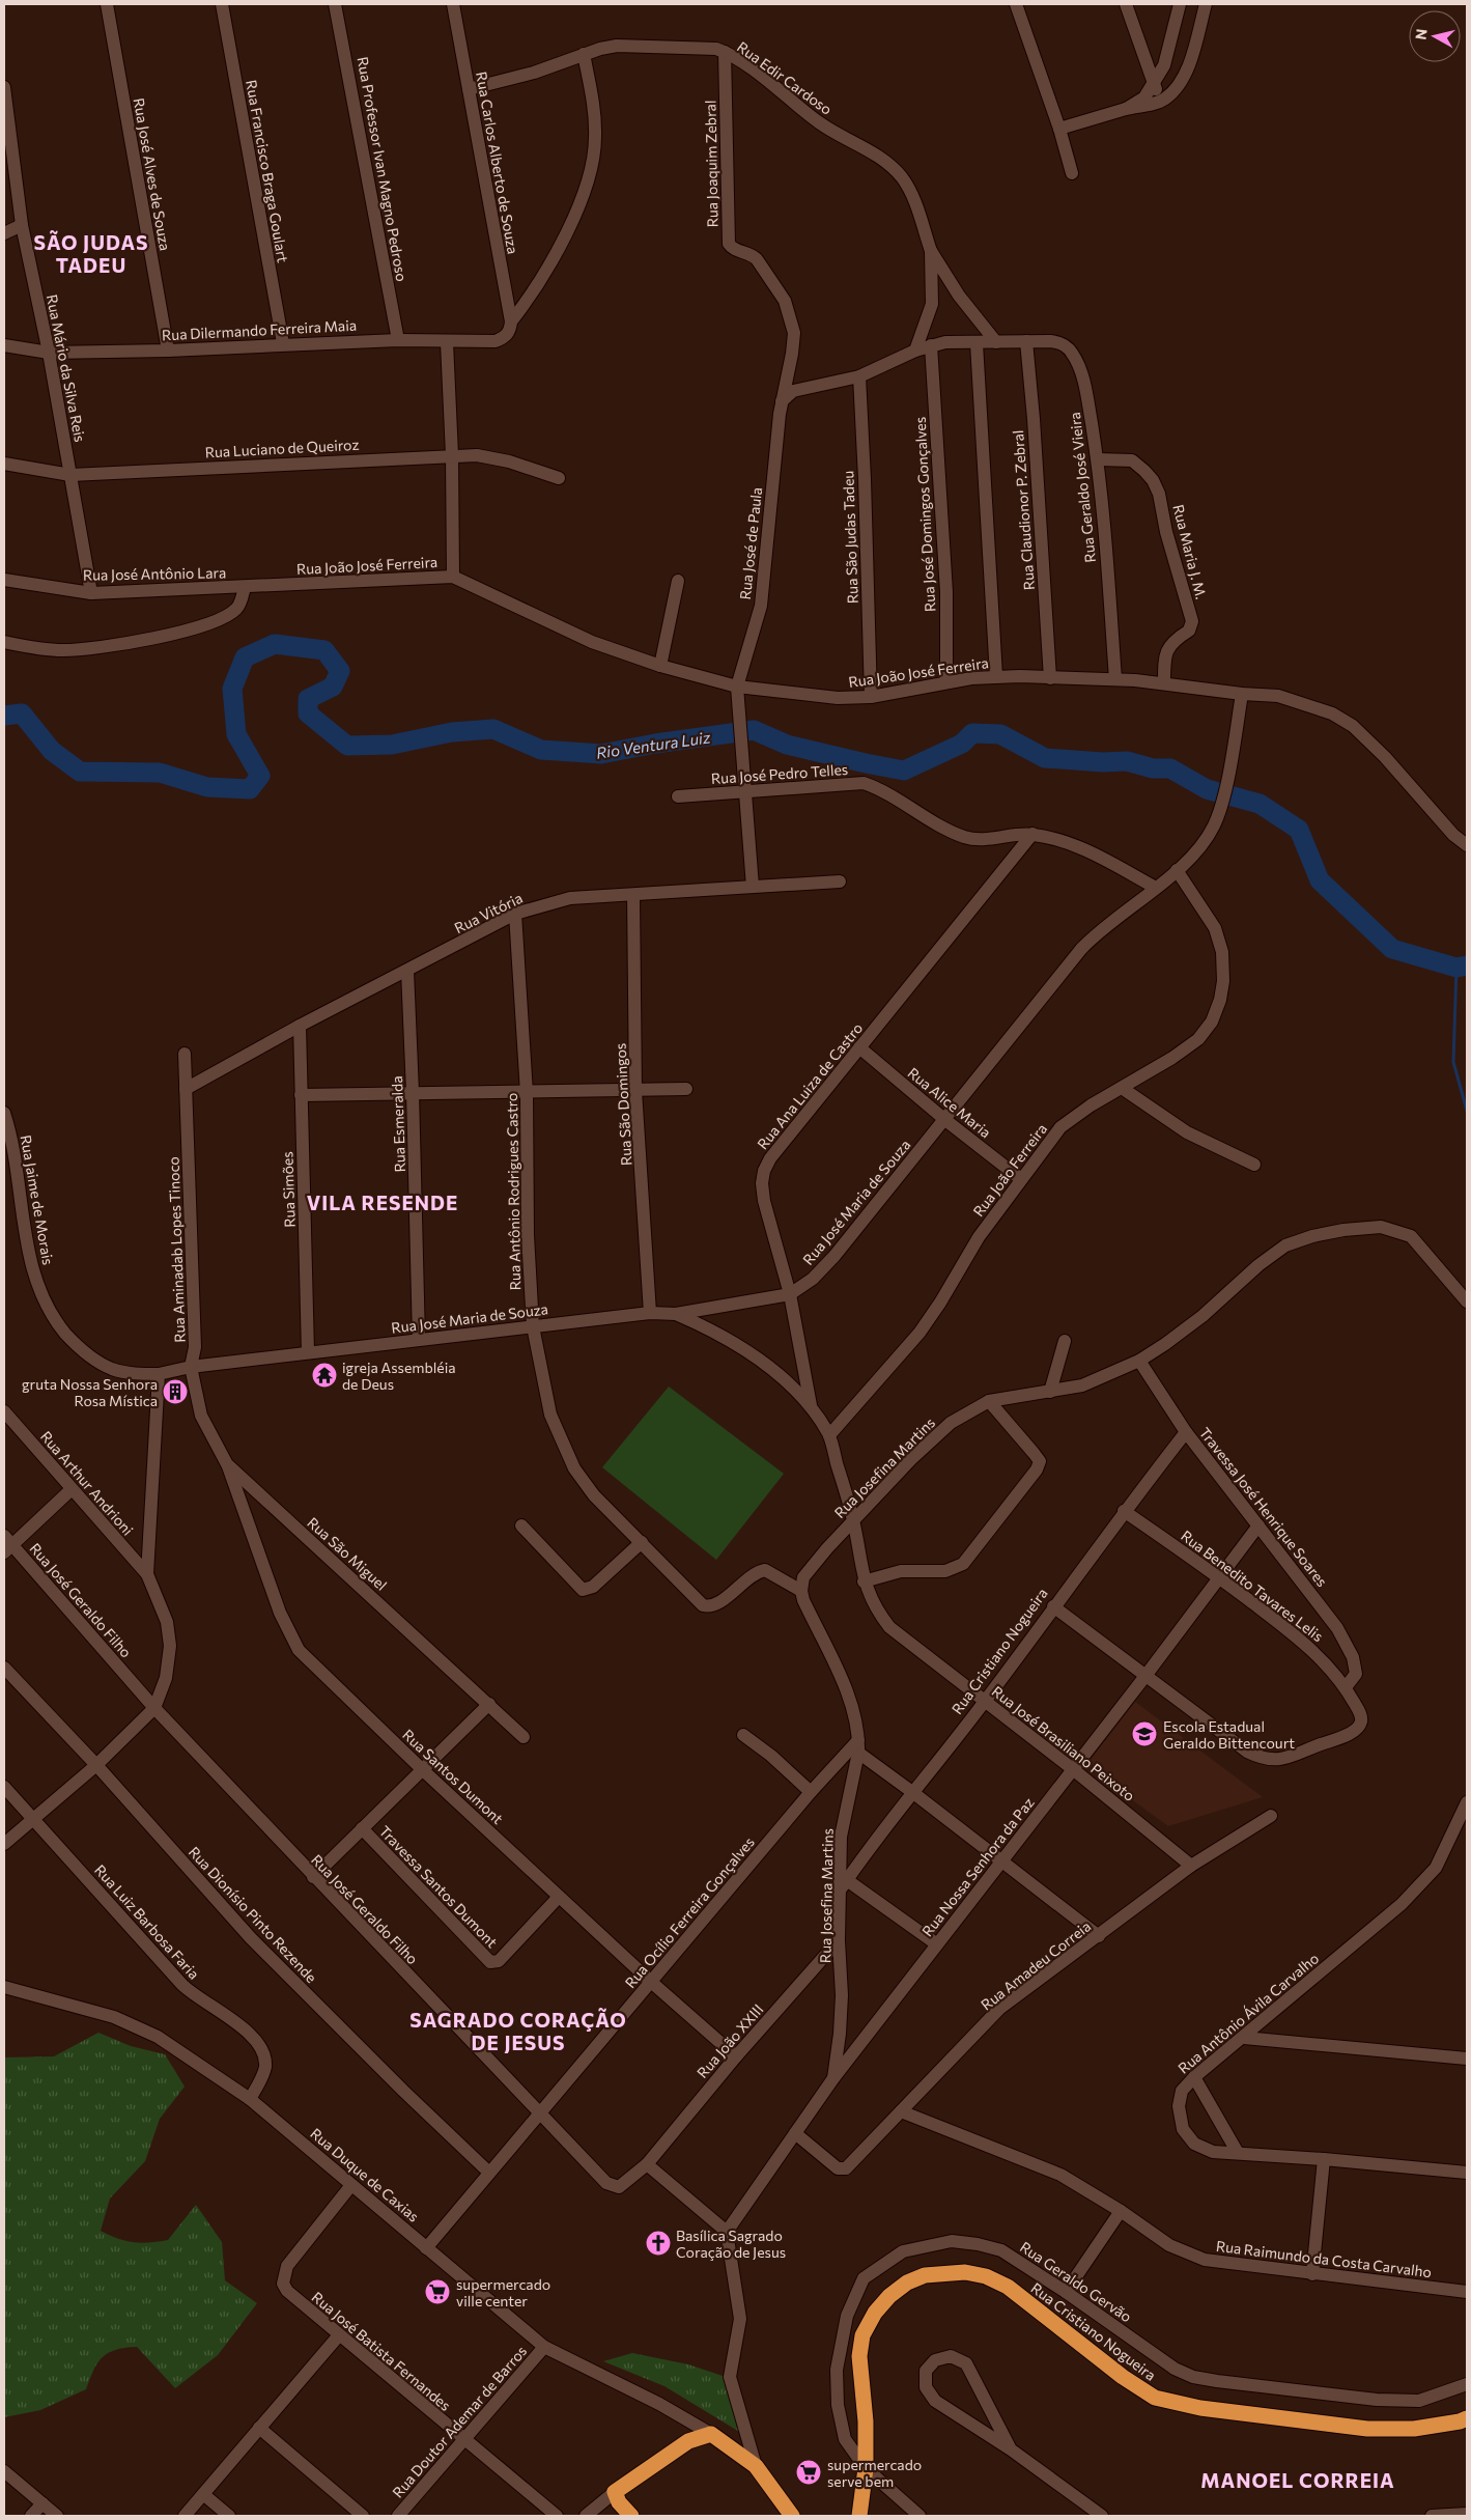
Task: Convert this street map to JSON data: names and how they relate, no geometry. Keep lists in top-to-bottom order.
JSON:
{
  "streets": {
    "highway": ["Rua Cristiano Nogueira", "Rua Duque de Caxias"],
    "street": [
      "Rua Edir Cardoso",
      "Rua Carlos Alberto de Souza",
      "Rua Joaquim Zebral",
      "Rua Professor Ivan Magno Pedroso",
      "Rua Francisco Braga Goulart",
      "Rua José Alves de Souza",
      "Rua Dilermando Ferreira Maia",
      "Rua Mário da Silva Reis",
      "Rua Luciano de Queiroz",
      "Rua Geraldo José Vieira",
      "Rua Claudionor P. Zebral",
      "Rua José Domingos Gonçalves",
      "Rua São Judas Tadeu",
      "Rua José de Paula",
      "Rua Maria J. M.",
      "Rua João José Ferreira",
      "Rua José Antônio Lara",
      "Rua José Pedro Telles",
      "Rua Vitória",
      "Rua Ana Luiza de Castro",
      "Rua Alice Maria",
      "Rua São Domingos",
      "Rua Esmeralda",
      "Rua João Ferreira",
      "Rua Simões",
      "Rua Antônio Rodrigues Castro",
      "Rua Jaime de Morais",
      "Rua José Maria de Souza",
      "Rua Aminadab Lopes Tinoco",
      "Rua Josefina Martins",
      "Rua Arthur Andrioni",
      "Travessa José Henrique Soares",
      "Rua São Miguel",
      "Rua Benedito Tavares Lelis",
      "Rua José Geraldo Filho",
      "Rua José Brasiliano Peixoto",
      "Rua Santos Dumont",
      "Rua Nossa Senhora da Paz",
      "Travessa Santos Dumont",
      "Rua Ocílio Ferreira Gonçalves",
      "Rua Dionísio Pinto Rezende",
      "Rua Luiz Barbosa Faria",
      "Rua Amadeu Correia",
      "Rua Antônio Ávila Carvalho",
      "Rua João XXIII",
      "Rua Raimundo da Costa Carvalho",
      "Rua Geraldo Gervão",
      "Rua José Batista Fernandes",
      "Rua Doutor Ademar de Barros"
    ]
  },
  "crossings": [
    ["Rua Edir Cardoso", "Rua Carlos Alberto de Souza"],
    ["Rua Edir Cardoso", "Rua Joaquim Zebral"],
    ["Rua Edir Cardoso", "Rua Dilermando Ferreira Maia"],
    ["Rua Carlos Alberto de Souza", "Rua Dilermando Ferreira Maia"],
    ["Rua Joaquim Zebral", "Rua Geraldo José Vieira"],
    ["Rua Joaquim Zebral", "Rua José de Paula"],
    ["Rua Professor Ivan Magno Pedroso", "Rua Dilermando Ferreira Maia"],
    ["Rua Francisco Braga Goulart", "Rua Dilermando Ferreira Maia"],
    ["Rua José Alves de Souza", "Rua Dilermando Ferreira Maia"],
    ["Rua Dilermando Ferreira Maia", "Rua Mário da Silva Reis"],
    ["Rua Mário da Silva Reis", "Rua Luciano de Queiroz"],
    ["Rua Mário da Silva Reis", "Rua José Antônio Lara"],
    ["Rua Geraldo José Vieira", "Rua Claudionor P. Zebral"],
    ["Rua Geraldo José Vieira", "Rua José Domingos Gonçalves"],
    ["Rua Geraldo José Vieira", "Rua São Judas Tadeu"],
    ["Rua Geraldo José Vieira", "Rua José de Paula"],
    ["Rua Geraldo José Vieira", "Rua Maria J. M."],
    ["Rua Geraldo José Vieira", "Rua João José Ferreira"],
    ["Rua Claudionor P. Zebral", "Rua João José Ferreira"],
    ["Rua José Domingos Gonçalves", "Rua João José Ferreira"],
    ["Rua São Judas Tadeu", "Rua João José Ferreira"],
    ["Rua José de Paula", "Rua João José Ferreira"],
    ["Rua José de Paula", "Rua José Pedro Telles"],
    ["Rua José de Paula", "Rua Vitória"],
    ["Rua Maria J. M.", "Rua João José Ferreira"],
    ["Rua João José Ferreira", "Rua José Antônio Lara"],
    ["Rua João José Ferreira", "Rua José Maria de Souza"],
    ["Rua José Pedro Telles", "Rua Ana Luiza de Castro"],
    ["Rua José Pedro Telles", "Rua José Maria de Souza"],
    ["Rua Vitória", "Rua São Domingos"],
    ["Rua Vitória", "Rua Esmeralda"],
    ["Rua Vitória", "Rua Simões"],
    ["Rua Vitória", "Rua Antônio Rodrigues Castro"],
    ["Rua Vitória", "Rua Aminadab Lopes Tinoco"],
    ["Rua Ana Luiza de Castro", "Rua Alice Maria"],
    ["Rua Ana Luiza de Castro", "Rua José Maria de Souza"],
    ["Rua Ana Luiza de Castro", "Rua José Brasiliano Peixoto"],
    ["Rua Alice Maria", "Rua João Ferreira"],
    ["Rua Alice Maria", "Rua José Maria de Souza"],
    ["Rua São Domingos", "Rua José Maria de Souza"],
    ["Rua Esmeralda", "Rua José Maria de Souza"],
    ["Rua João Ferreira", "Rua José Maria de Souza"],
    ["Rua João Ferreira", "Rua José Brasiliano Peixoto"],
    ["Rua Simões", "Rua José Maria de Souza"],
    ["Rua Antônio Rodrigues Castro", "Rua José Maria de Souza"],
    ["Rua Antônio Rodrigues Castro", "Rua Josefina Martins"],
    ["Rua José Maria de Souza", "Rua Aminadab Lopes Tinoco"],
    ["Rua José Maria de Souza", "Rua São Miguel"],
    ["Rua José Maria de Souza", "Rua José Brasiliano Peixoto"],
    ["Rua Aminadab Lopes Tinoco", "Rua São Miguel"],
    ["Rua Josefina Martins", "Travessa José Henrique Soares"],
    ["Rua Josefina Martins", "Rua Cristiano Nogueira"],
    ["Rua Josefina Martins", "Rua José Brasiliano Peixoto"],
    ["Rua Josefina Martins", "Rua Nossa Senhora da Paz"],
    ["Rua Josefina Martins", "Rua Ocílio Ferreira Gonçalves"],
    ["Rua Josefina Martins", "Rua João XXIII"],
    ["Travessa José Henrique Soares", "Rua Benedito Tavares Lelis"],
    ["Travessa José Henrique Soares", "Rua Cristiano Nogueira"],
    ["Travessa José Henrique Soares", "Rua Nossa Senhora da Paz"],
    ["Rua São Miguel", "Rua Santos Dumont"],
    ["Rua Benedito Tavares Lelis", "Rua Cristiano Nogueira"],
    ["Rua Benedito Tavares Lelis", "Rua Nossa Senhora da Paz"],
    ["Rua José Geraldo Filho", "Rua Ocílio Ferreira Gonçalves"],
    ["Rua José Geraldo Filho", "Rua João XXIII"],
    ["Rua Cristiano Nogueira", "Rua José Brasiliano Peixoto"],
    ["Rua Cristiano Nogueira", "Rua Geraldo Gervão"],
    ["Rua José Brasiliano Peixoto", "Rua Nossa Senhora da Paz"],
    ["Rua José Brasiliano Peixoto", "Rua Amadeu Correia"],
    ["Rua Santos Dumont", "Travessa Santos Dumont"],
    ["Rua Santos Dumont", "Rua Ocílio Ferreira Gonçalves"],
    ["Rua Santos Dumont", "Rua João XXIII"],
    ["Rua Nossa Senhora da Paz", "Rua Amadeu Correia"],
    ["Rua Ocílio Ferreira Gonçalves", "Rua Dionísio Pinto Rezende"],
    ["Rua Ocílio Ferreira Gonçalves", "Rua Duque de Caxias"],
    ["Rua Luiz Barbosa Faria", "Rua Duque de Caxias"],
    ["Rua Amadeu Correia", "Rua Raimundo da Costa Carvalho"],
    ["Rua Duque de Caxias", "Rua José Batista Fernandes"],
    ["Rua Duque de Caxias", "Rua Doutor Ademar de Barros"],
    ["Rua José Batista Fernandes", "Rua Doutor Ademar de Barros"]
  ],
  "districts": [
    "SÃO JUDAS TADEU",
    "VILA RESENDE",
    "SAGRADO CORAÇÃO DE JESUS",
    "MANOEL CORREIA"
  ],
  "water": ["Rio Ventura Luiz"],
  "places": {
    "temple": ["igreja Assembléia de Deus"],
    "building": ["gruta Nossa Senhora Rosa Mística"],
    "school or university": ["Escola Estadual Geraldo Bittencourt"],
    "church": ["Basílica Sagrado Coração de Jesus"],
    "supermarket": ["supermercado ville center", "supermercado serve bem"]
  },
  "north": "left"
}
